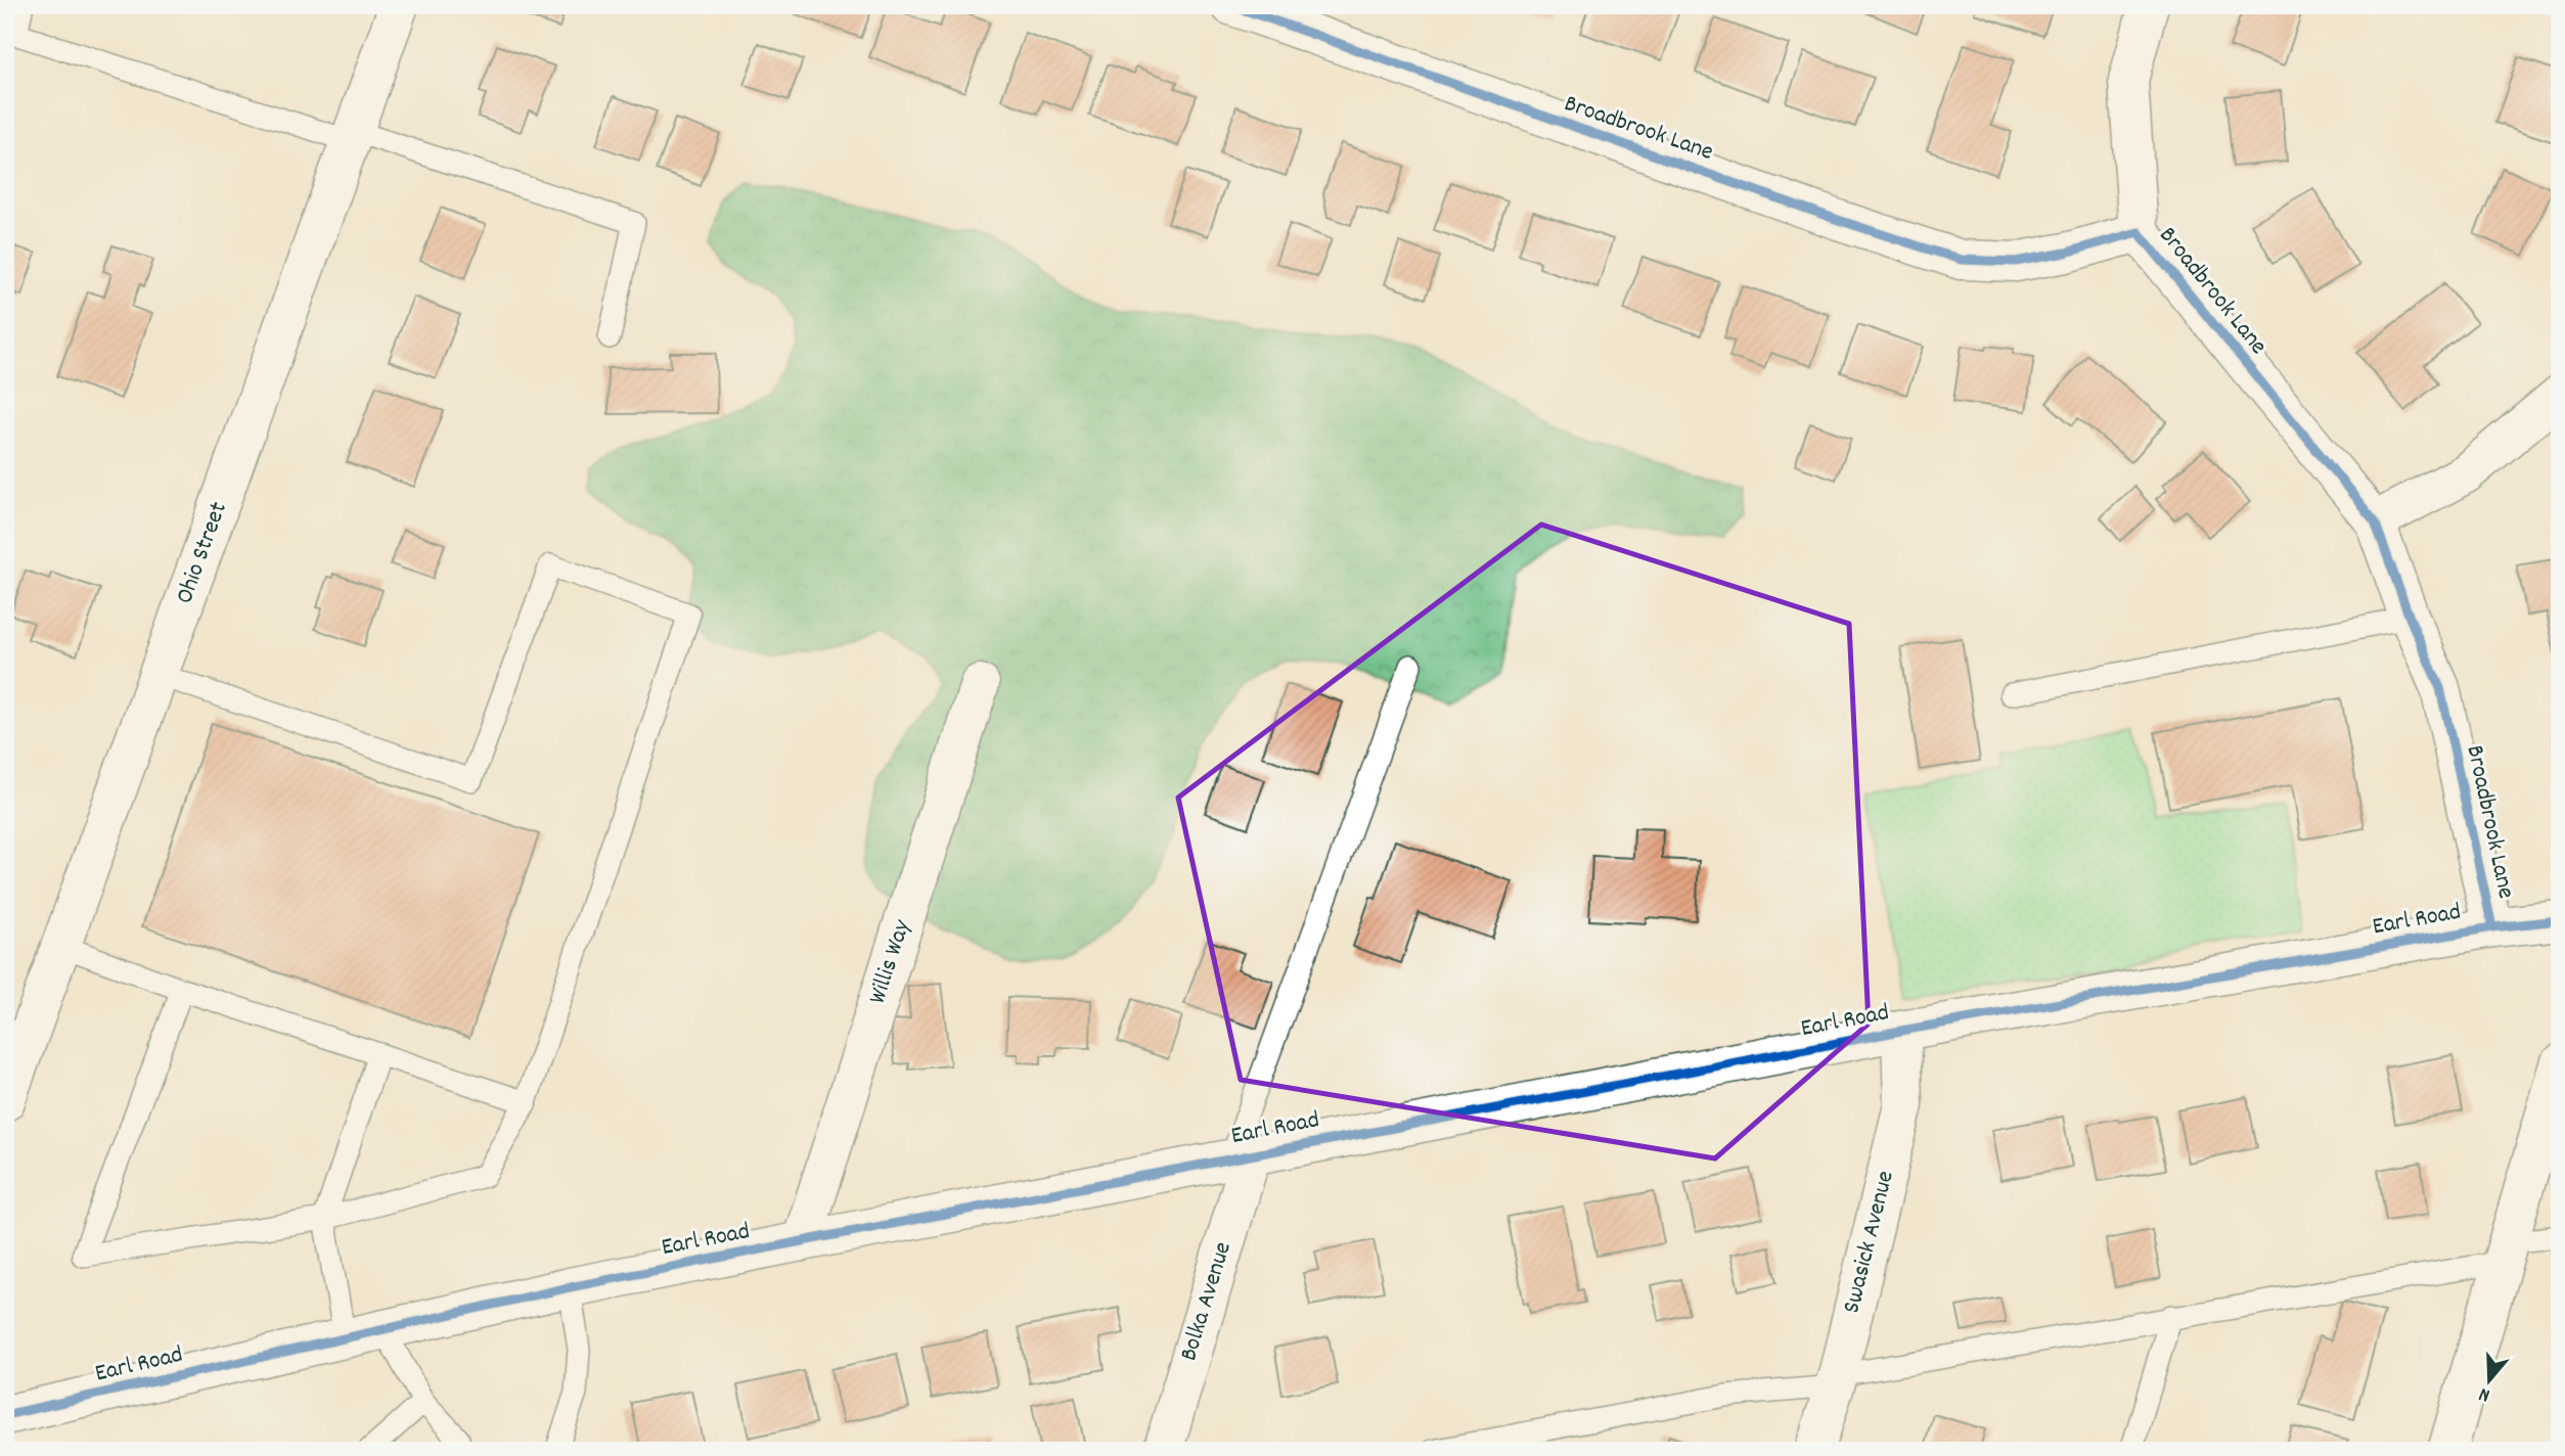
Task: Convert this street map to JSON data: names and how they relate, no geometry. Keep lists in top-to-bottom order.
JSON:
{
  "streets": {
    "street": [
      "Broadbrook Lane",
      "Ohio Street",
      "Earl Road",
      "Willis Way",
      "Swasick Avenue",
      "Bolka Avenue"
    ]
  },
  "crossings": [
    ["Broadbrook Lane", "Earl Road"],
    ["Earl Road", "Willis Way"],
    ["Earl Road", "Swasick Avenue"],
    ["Earl Road", "Bolka Avenue"]
  ],
  "north": "bottom"
}
